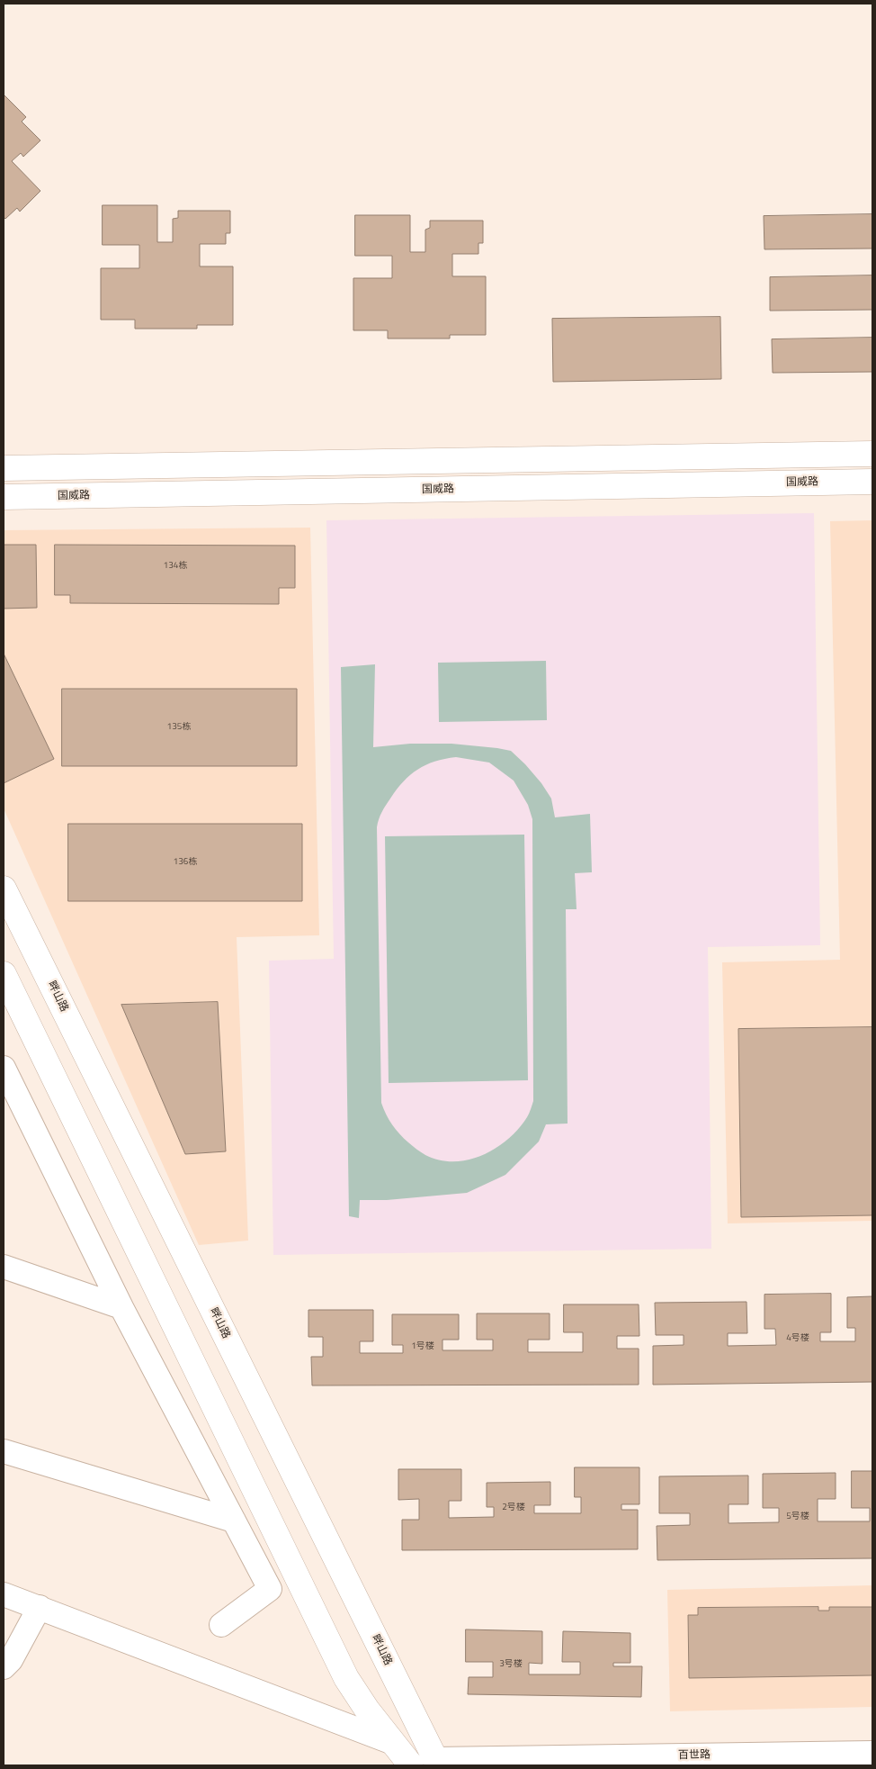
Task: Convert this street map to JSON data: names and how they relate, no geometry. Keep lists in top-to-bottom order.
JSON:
{
  "streets": {
    "street": ["国威路", "畔山路", "百世路"]
  },
  "crossings": [
    ["畔山路", "百世路"]
  ],
  "house_numbers": [
    "134栋",
    "135栋",
    "136栋",
    "4号楼",
    "1号楼",
    "2号楼",
    "5号楼",
    "3号楼"
  ]
}
